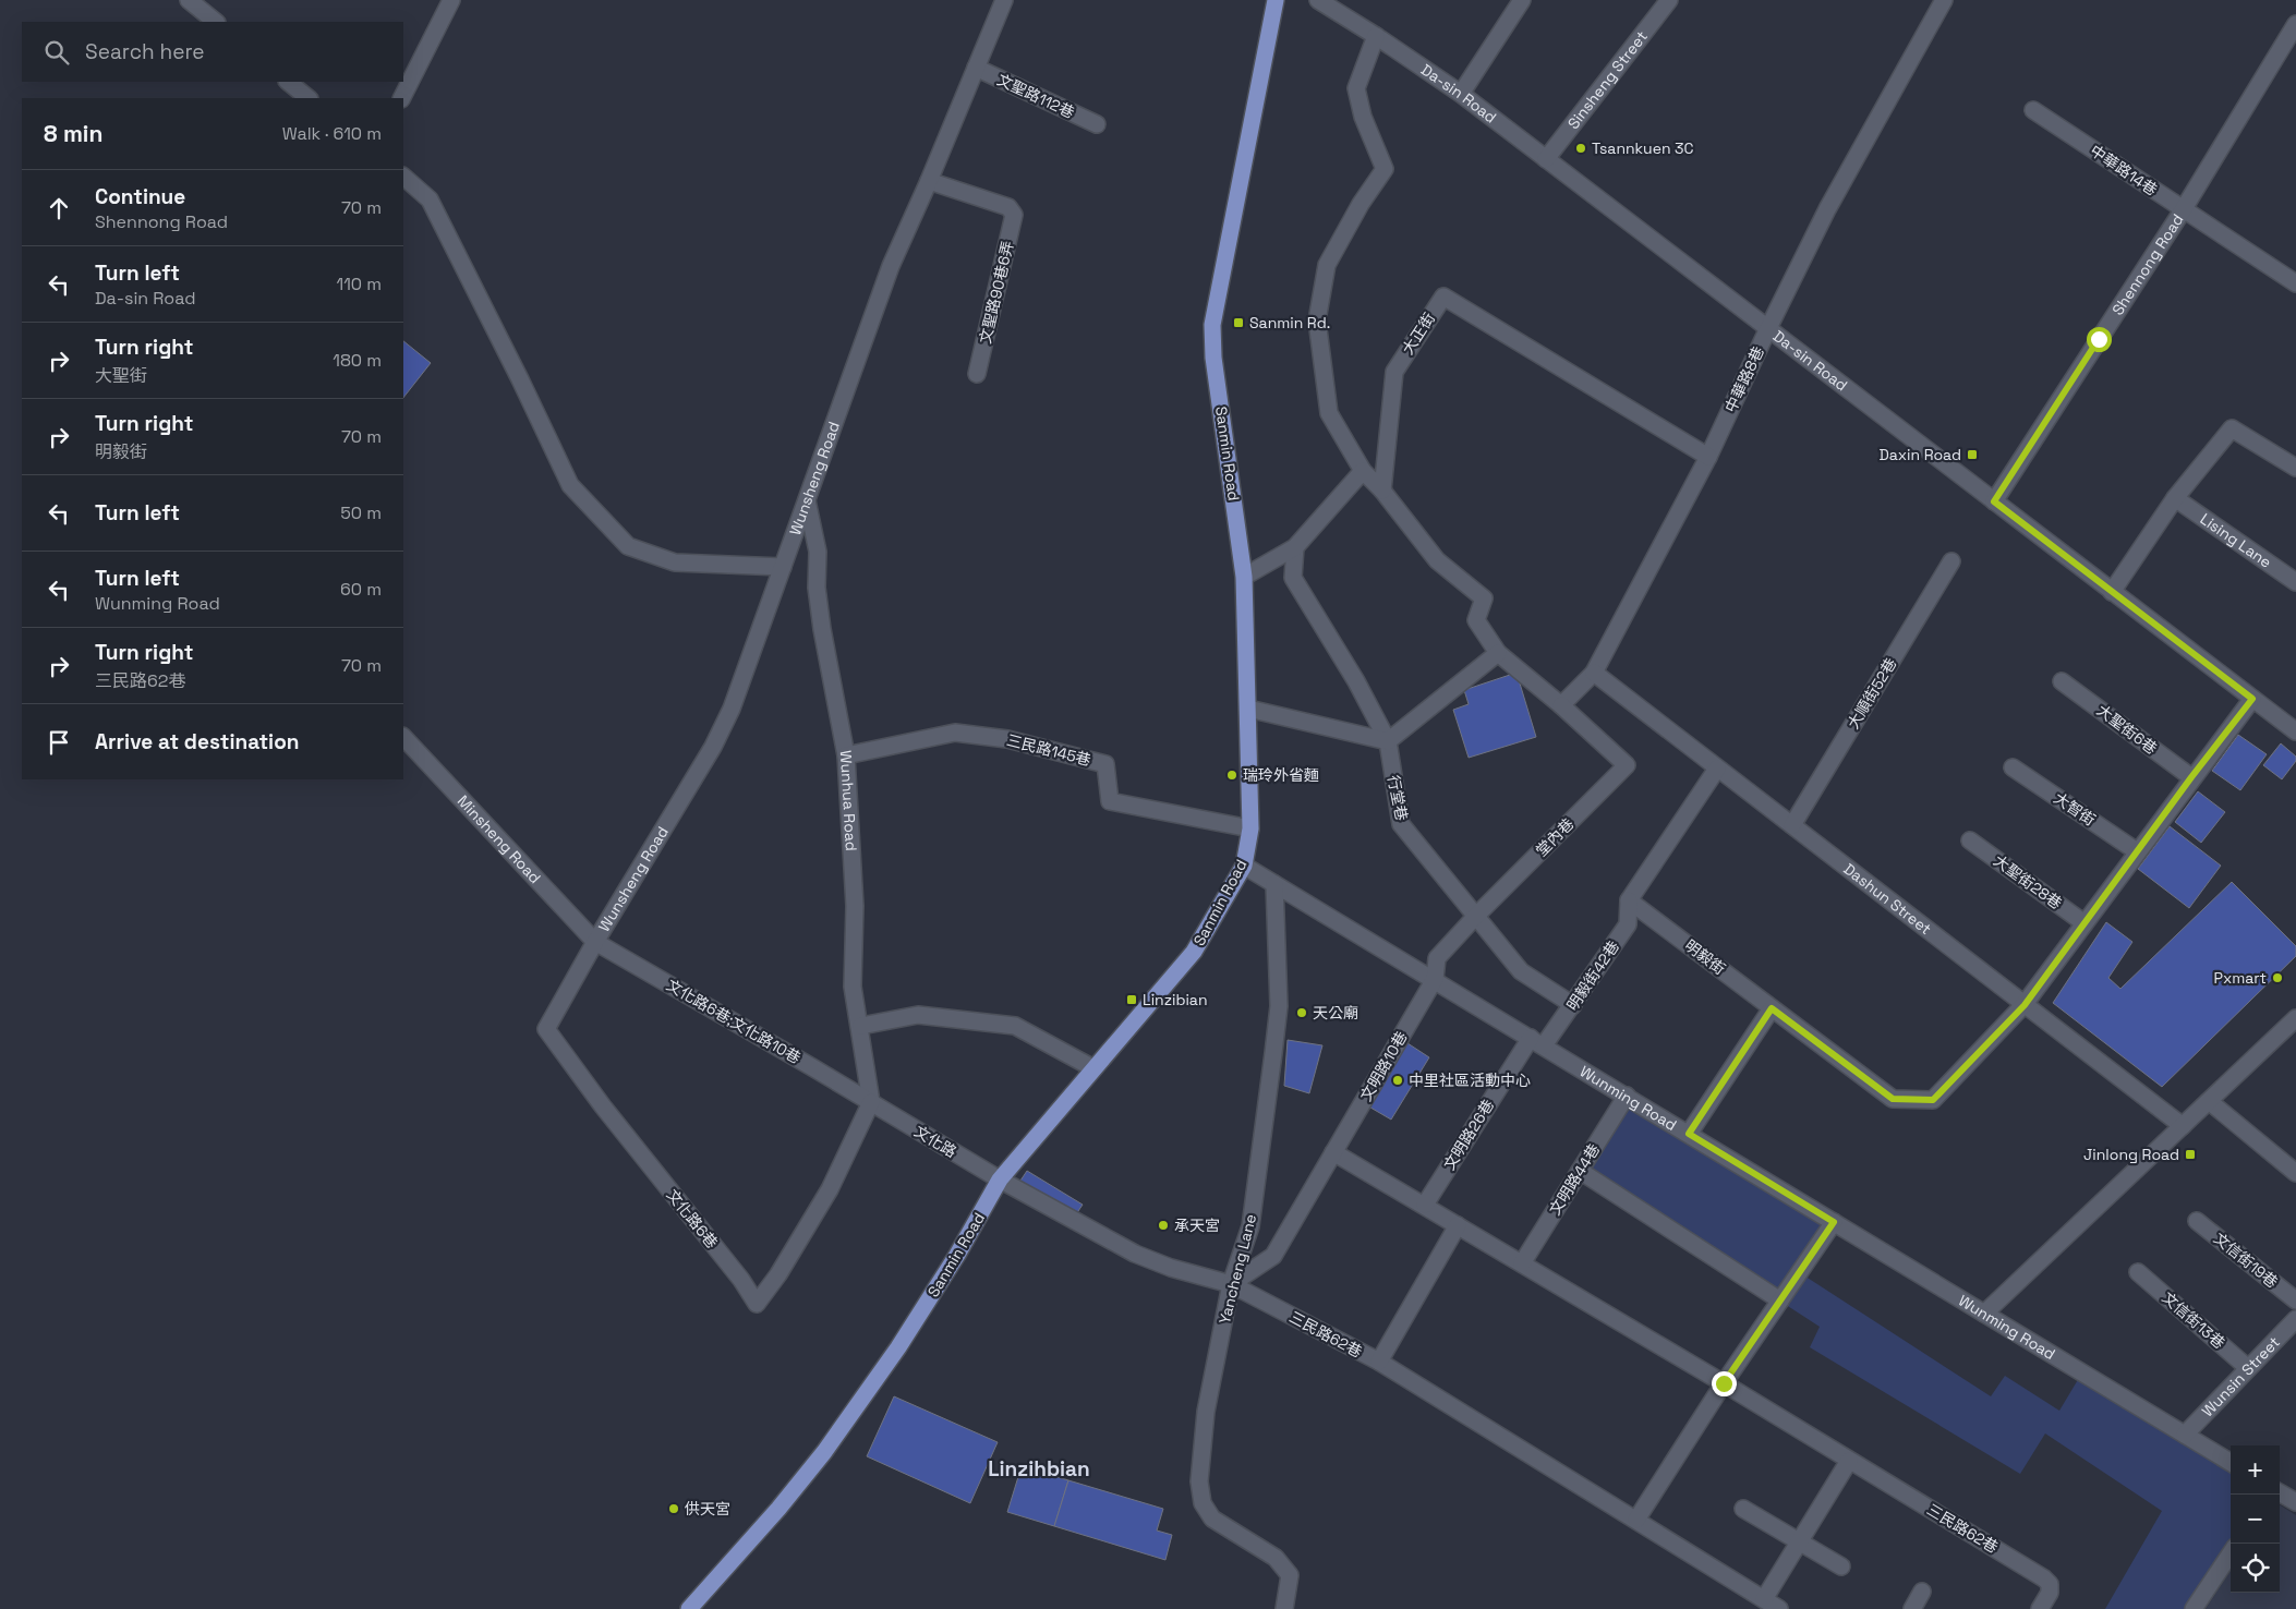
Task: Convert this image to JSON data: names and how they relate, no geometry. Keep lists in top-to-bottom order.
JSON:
{
  "streets": {
    "main road": ["Sanmin Road"],
    "street": [
      "Sinsheng Street",
      "Da-sin Road",
      "文聖路112巷",
      "中華路14巷",
      "Shennong Road",
      "文聖路90巷6弄",
      "大正街",
      "中華路8巷",
      "Wunsheng Road",
      "Lising Lane",
      "大順街52巷",
      "大聖街6巷",
      "三民路145巷",
      "行堂巷",
      "Wunhua Road",
      "大智街",
      "堂內巷",
      "Minsheng Road",
      "大聖街28巷",
      "Dashun Street",
      "明毅街",
      "明毅街42巷",
      "文化路6巷;文化路10巷",
      "文明路10巷",
      "Wunming Road",
      "文明路26巷",
      "文化路",
      "文明路44巷",
      "文化路6巷",
      "文信街19巷",
      "Yancheng Lane",
      "文信街13巷",
      "三民路62巷",
      "Wunsin Street"
    ]
  },
  "crossings": [
    ["Sinsheng Street", "Da-sin Road"],
    ["Da-sin Road", "Shennong Road"],
    ["Da-sin Road", "中華路8巷"],
    ["文聖路112巷", "Wunsheng Road"],
    ["中華路14巷", "Shennong Road"],
    ["文聖路90巷6弄", "Wunsheng Road"],
    ["大正街", "中華路8巷"],
    ["中華路8巷", "堂內巷"],
    ["中華路8巷", "Dashun Street"],
    ["Sanmin Road", "三民路145巷"],
    ["Sanmin Road", "Wunming Road"],
    ["Sanmin Road", "文化路"],
    ["Sanmin Road", "三民路62巷"],
    ["Wunsheng Road", "Wunhua Road"],
    ["Wunsheng Road", "Minsheng Road"],
    ["Wunsheng Road", "文化路6巷;文化路10巷"],
    ["Wunsheng Road", "文化路6巷"],
    ["大順街52巷", "Dashun Street"],
    ["三民路145巷", "Wunhua Road"],
    ["行堂巷", "堂內巷"],
    ["行堂巷", "明毅街42巷"],
    ["Wunhua Road", "文化路6巷;文化路10巷"],
    ["Wunhua Road", "文化路"],
    ["Wunhua Road", "文化路6巷"],
    ["堂內巷", "文明路10巷"],
    ["堂內巷", "Wunming Road"],
    ["Minsheng Road", "文化路6巷;文化路10巷"],
    ["Minsheng Road", "文化路6巷"],
    ["Dashun Street", "明毅街"],
    ["明毅街", "明毅街42巷"],
    ["明毅街42巷", "Wunming Road"],
    ["明毅街42巷", "文明路26巷"],
    ["文化路6巷;文化路10巷", "文化路"],
    ["文化路6巷;文化路10巷", "文化路6巷"],
    ["文明路10巷", "Wunming Road"],
    ["文明路10巷", "Yancheng Lane"],
    ["文明路10巷", "三民路62巷"],
    ["Wunming Road", "文明路26巷"],
    ["Wunming Road", "文明路44巷"],
    ["Wunming Road", "Yancheng Lane"],
    ["Wunming Road", "Wunsin Street"],
    ["文明路26巷", "三民路62巷"],
    ["文化路", "文化路6巷"],
    ["文化路", "三民路62巷"],
    ["文明路44巷", "三民路62巷"],
    ["Yancheng Lane", "三民路62巷"],
    ["文信街13巷", "Wunsin Street"]
  ],
  "districts": ["Linzihbian"],
  "places": {
    "other": [
      "Tsannkuen 3C",
      "瑞玲外省麵",
      "Pxmart",
      "天公廟",
      "中里社區活動中心",
      "承天宮",
      "供天宮"
    ],
    "transit": [
      "Sanmin Rd.",
      "Daxin Road",
      "Linzibian",
      "Jinlong Road"
    ]
  },
  "page": {
    "search": "Search here",
    "heading": ["8 min", "Walk · 610 m"],
    "list": [
      ["Continue", "Shennong Road", "70 m"],
      ["Turn left", "Da-sin Road", "110 m"],
      ["Turn right", "大聖街", "180 m"],
      ["Turn right", "明毅街", "70 m"],
      ["Turn left", "50 m"],
      ["Turn left", "Wunming Road", "60 m"],
      ["Turn right", "三民路62巷", "70 m"],
      "Arrive at destination"
    ],
    "map_buttons": ["+", "−"]
  }
}
